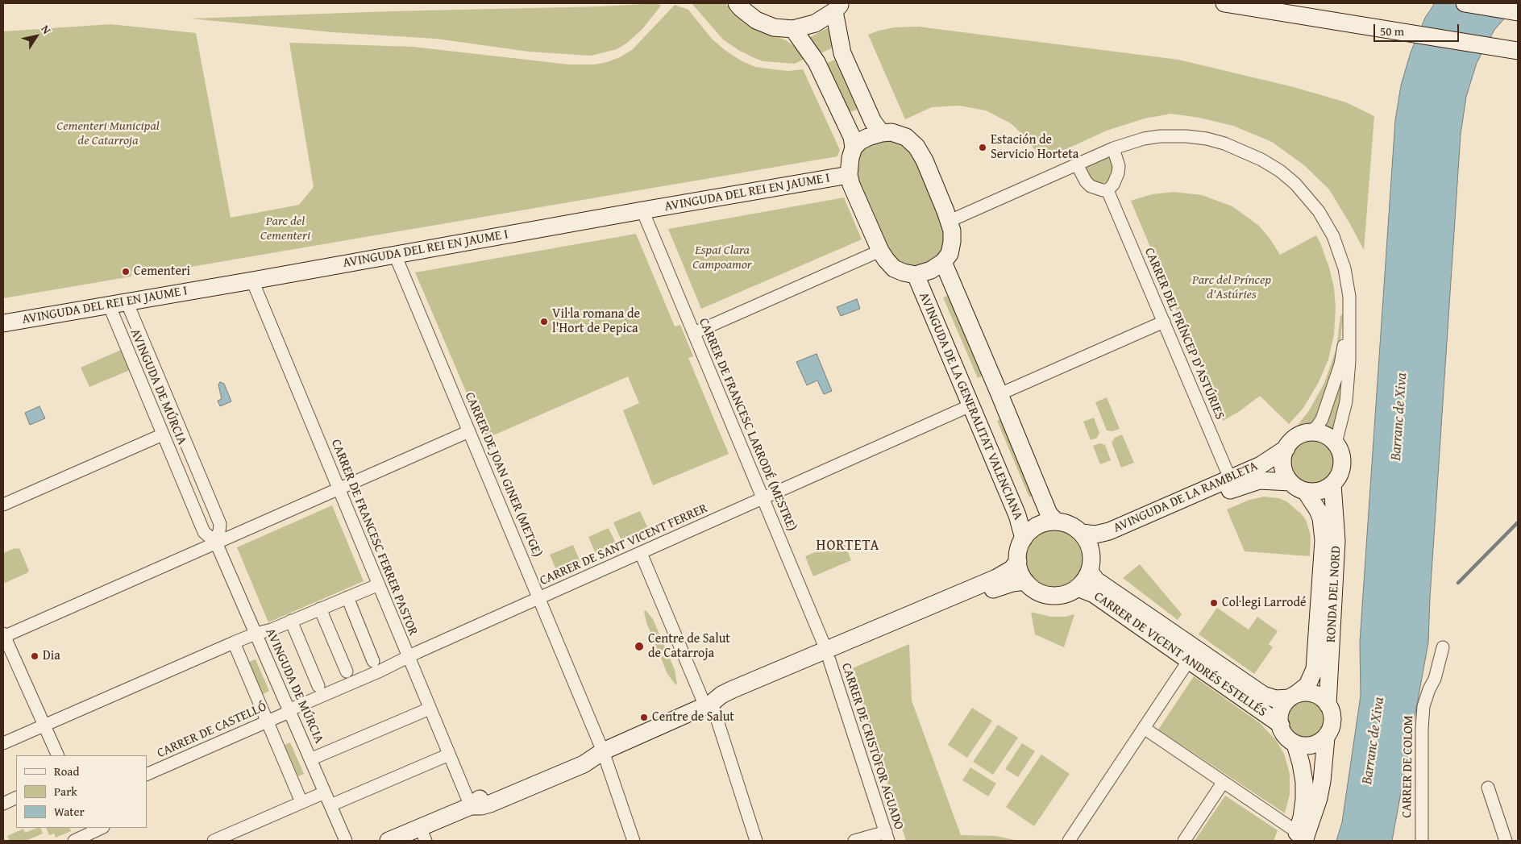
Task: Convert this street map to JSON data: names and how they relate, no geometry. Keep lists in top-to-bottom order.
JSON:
{
  "streets": {
    "street": [
      "AVINGUDA DEL REI EN JAUME I",
      "CARRER DEL PRÍNCEP D'ASTÚRIES",
      "AVINGUDA DE MÚRCIA",
      "AVINGUDA DE LA GENERALITAT VALENCIANA",
      "CARRER DE FRANCESC LARRODÉ (MESTRE)",
      "CARRER DE JOAN GINER (METGE)",
      "AVINGUDA DE LA RAMBLETA",
      "CARRER DE FRANCESC FERRER PASTOR",
      "CARRER DE SANT VICENT FERRER",
      "RONDA DEL NORD",
      "CARRER DE VICENT ANDRÉS ESTELLÉS",
      "CARRER DE CASTELLÓ",
      "CARRER DE CRISTÒFOR AGUADO",
      "CARRER DE COLOM"
    ]
  },
  "crossings": [
    ["AVINGUDA DEL REI EN JAUME I", "AVINGUDA DE MÚRCIA"],
    ["AVINGUDA DEL REI EN JAUME I", "CARRER DE FRANCESC LARRODÉ (MESTRE)"],
    ["AVINGUDA DEL REI EN JAUME I", "CARRER DE JOAN GINER (METGE)"],
    ["AVINGUDA DEL REI EN JAUME I", "CARRER DE FRANCESC FERRER PASTOR"],
    ["CARRER DEL PRÍNCEP D'ASTÚRIES", "AVINGUDA DE LA RAMBLETA"],
    ["AVINGUDA DE MÚRCIA", "CARRER DE SANT VICENT FERRER"],
    ["AVINGUDA DE MÚRCIA", "CARRER DE CASTELLÓ"],
    ["AVINGUDA DE LA GENERALITAT VALENCIANA", "AVINGUDA DE LA RAMBLETA"],
    ["AVINGUDA DE LA GENERALITAT VALENCIANA", "CARRER DE SANT VICENT FERRER"],
    ["AVINGUDA DE LA GENERALITAT VALENCIANA", "CARRER DE VICENT ANDRÉS ESTELLÉS"],
    ["CARRER DE FRANCESC LARRODÉ (MESTRE)", "CARRER DE SANT VICENT FERRER"],
    ["CARRER DE FRANCESC LARRODÉ (MESTRE)", "CARRER DE CRISTÒFOR AGUADO"],
    ["CARRER DE JOAN GINER (METGE)", "CARRER DE SANT VICENT FERRER"],
    ["AVINGUDA DE LA RAMBLETA", "RONDA DEL NORD"],
    ["AVINGUDA DE LA RAMBLETA", "CARRER DE VICENT ANDRÉS ESTELLÉS"],
    ["CARRER DE FRANCESC FERRER PASTOR", "CARRER DE SANT VICENT FERRER"],
    ["CARRER DE SANT VICENT FERRER", "CARRER DE CASTELLÓ"],
    ["RONDA DEL NORD", "CARRER DE VICENT ANDRÉS ESTELLÉS"]
  ],
  "districts": ["HORTETA"],
  "water": ["Barranc de Xiva"],
  "parks": [
    "Cementeri Municipal de Catarroja",
    "Parc del Cementeri",
    "Espai Clara Campoamor",
    "Parc del Príncep d'Astúries"
  ],
  "places": [
    "Estación de Servicio Horteta",
    "Cementeri",
    "Vil·la romana de l'Hort de Pepica",
    "Col·legi Larrodé",
    "Centre de Salut de Catarroja",
    "Dia",
    "Centre de Salut"
  ],
  "legend": ["Road", "Park", "Water"],
  "scale_bar": "50 m",
  "north": "top right"
}
